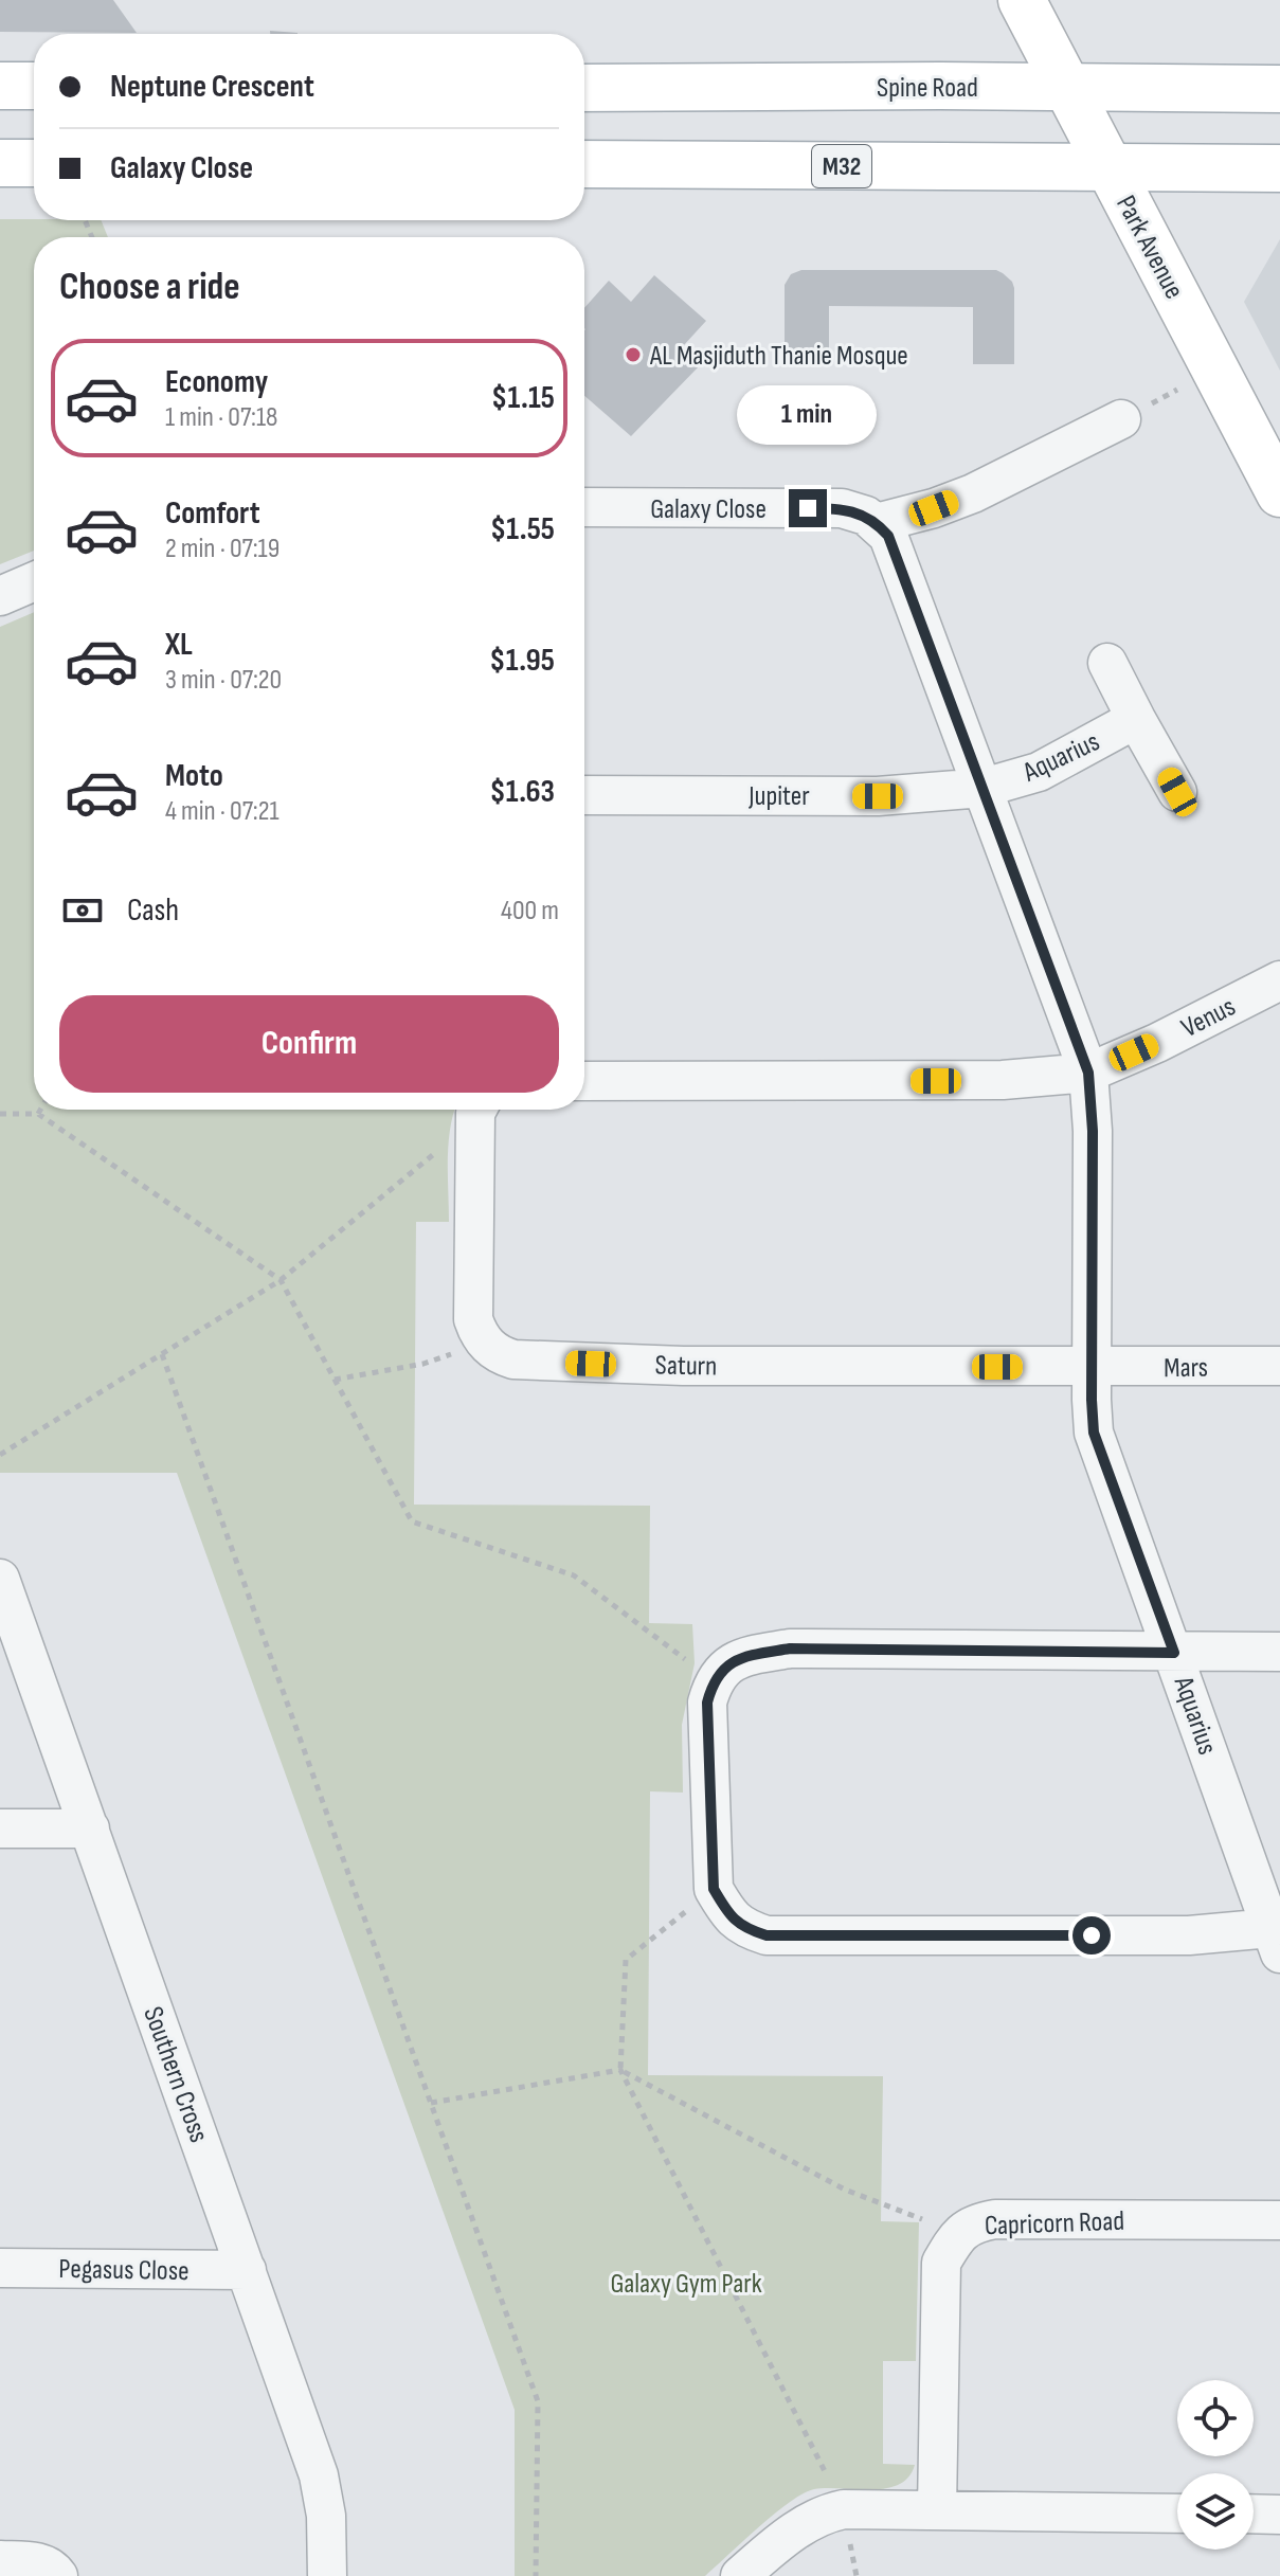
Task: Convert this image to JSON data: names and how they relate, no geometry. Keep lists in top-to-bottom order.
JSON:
{
  "streets": {
    "main road": ["Spine Road", "M32", "Park Avenue"],
    "street": [
      "Galaxy Close",
      "Aquarius",
      "Jupiter",
      "Venus",
      "Saturn",
      "Mars",
      "Southern Cross",
      "Capricorn Road",
      "Pegasus Close"
    ]
  },
  "crossings": [
    ["Spine Road", "Park Avenue"],
    ["M32", "Park Avenue"],
    ["Galaxy Close", "Aquarius"],
    ["Aquarius", "Jupiter"],
    ["Aquarius", "Venus"],
    ["Aquarius", "Saturn"],
    ["Aquarius", "Mars"],
    ["Saturn", "Mars"],
    ["Southern Cross", "Pegasus Close"]
  ],
  "parks": ["Galaxy Gym Park"],
  "places": ["AL Masjiduth Thanie Mosque"],
  "page": {
    "banner": ["Neptune Crescent", "Galaxy Close"],
    "heading": "Choose a ride",
    "list": [
      {
        "name": "Economy",
        "note": "1 min · 07:18",
        "value": "$1.15"
      },
      {
        "name": "Comfort",
        "note": "2 min · 07:19",
        "value": "$1.55"
      },
      {
        "name": "XL",
        "note": "3 min · 07:20",
        "value": "$1.95"
      },
      {
        "name": "Moto",
        "note": "4 min · 07:21",
        "value": "$1.63"
      }
    ],
    "bubble": "1 min",
    "pay": ["Cash", "400 m"],
    "buttons": "Confirm"
  }
}
